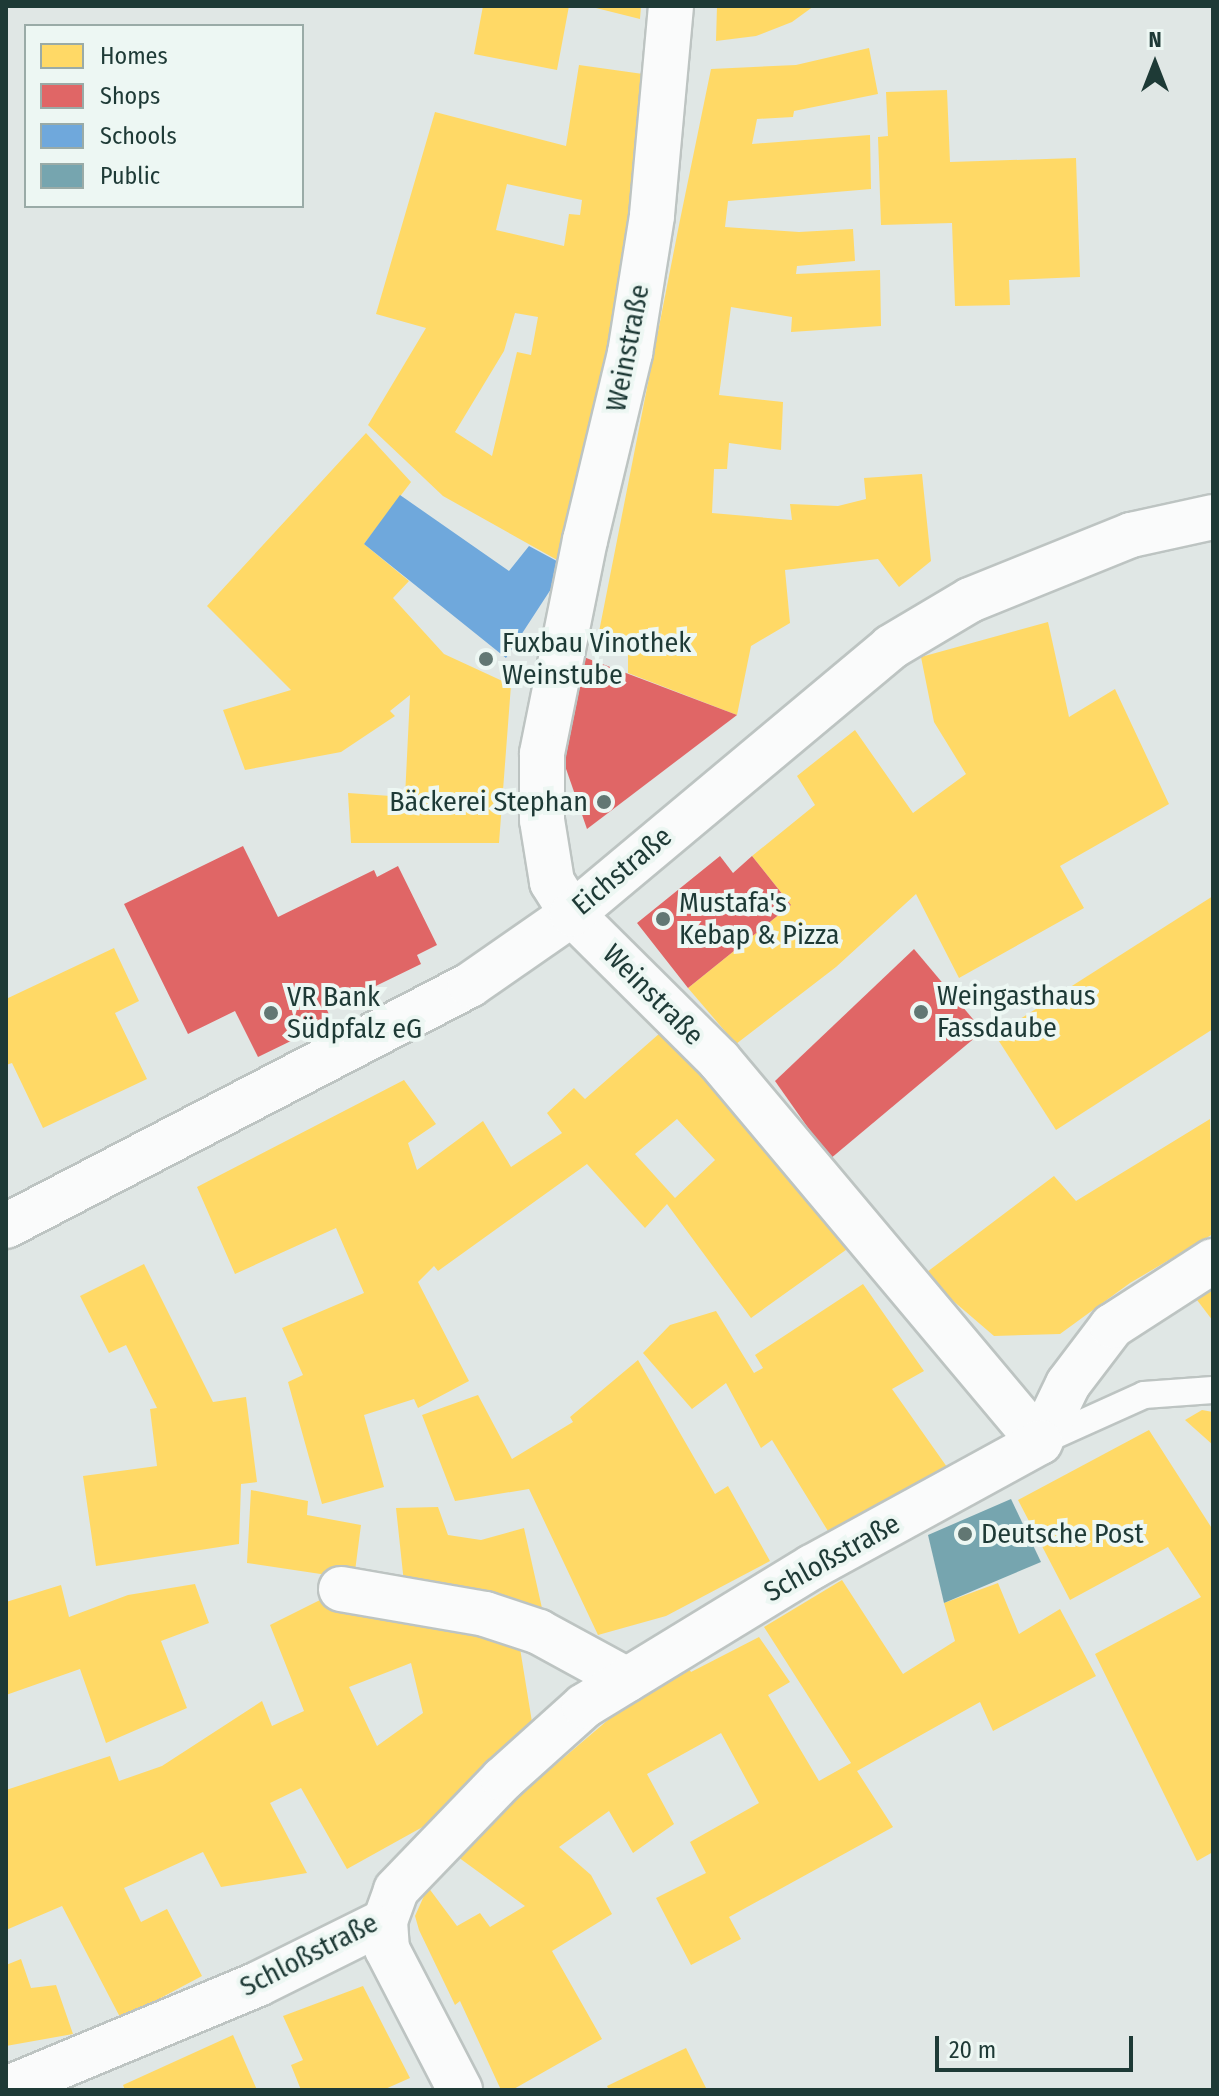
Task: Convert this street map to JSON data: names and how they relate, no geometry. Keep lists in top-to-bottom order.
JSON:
{
  "streets": {
    "street": ["Weinstraße", "Eichstraße", "Schloßstraße"]
  },
  "crossings": [
    ["Weinstraße", "Eichstraße"],
    ["Weinstraße", "Schloßstraße"]
  ],
  "places": [
    "Fuxbau Vinothek Weinstube",
    "Bäckerei Stephan",
    "Mustafa's Kebap & Pizza",
    "Weingasthaus Fassdaube",
    "VR Bank Südpfalz eG",
    "Deutsche Post"
  ],
  "legend": [
    "Homes",
    "Shops",
    "Schools",
    "Public"
  ],
  "scale_bar": "20 m",
  "north": "top"
}
